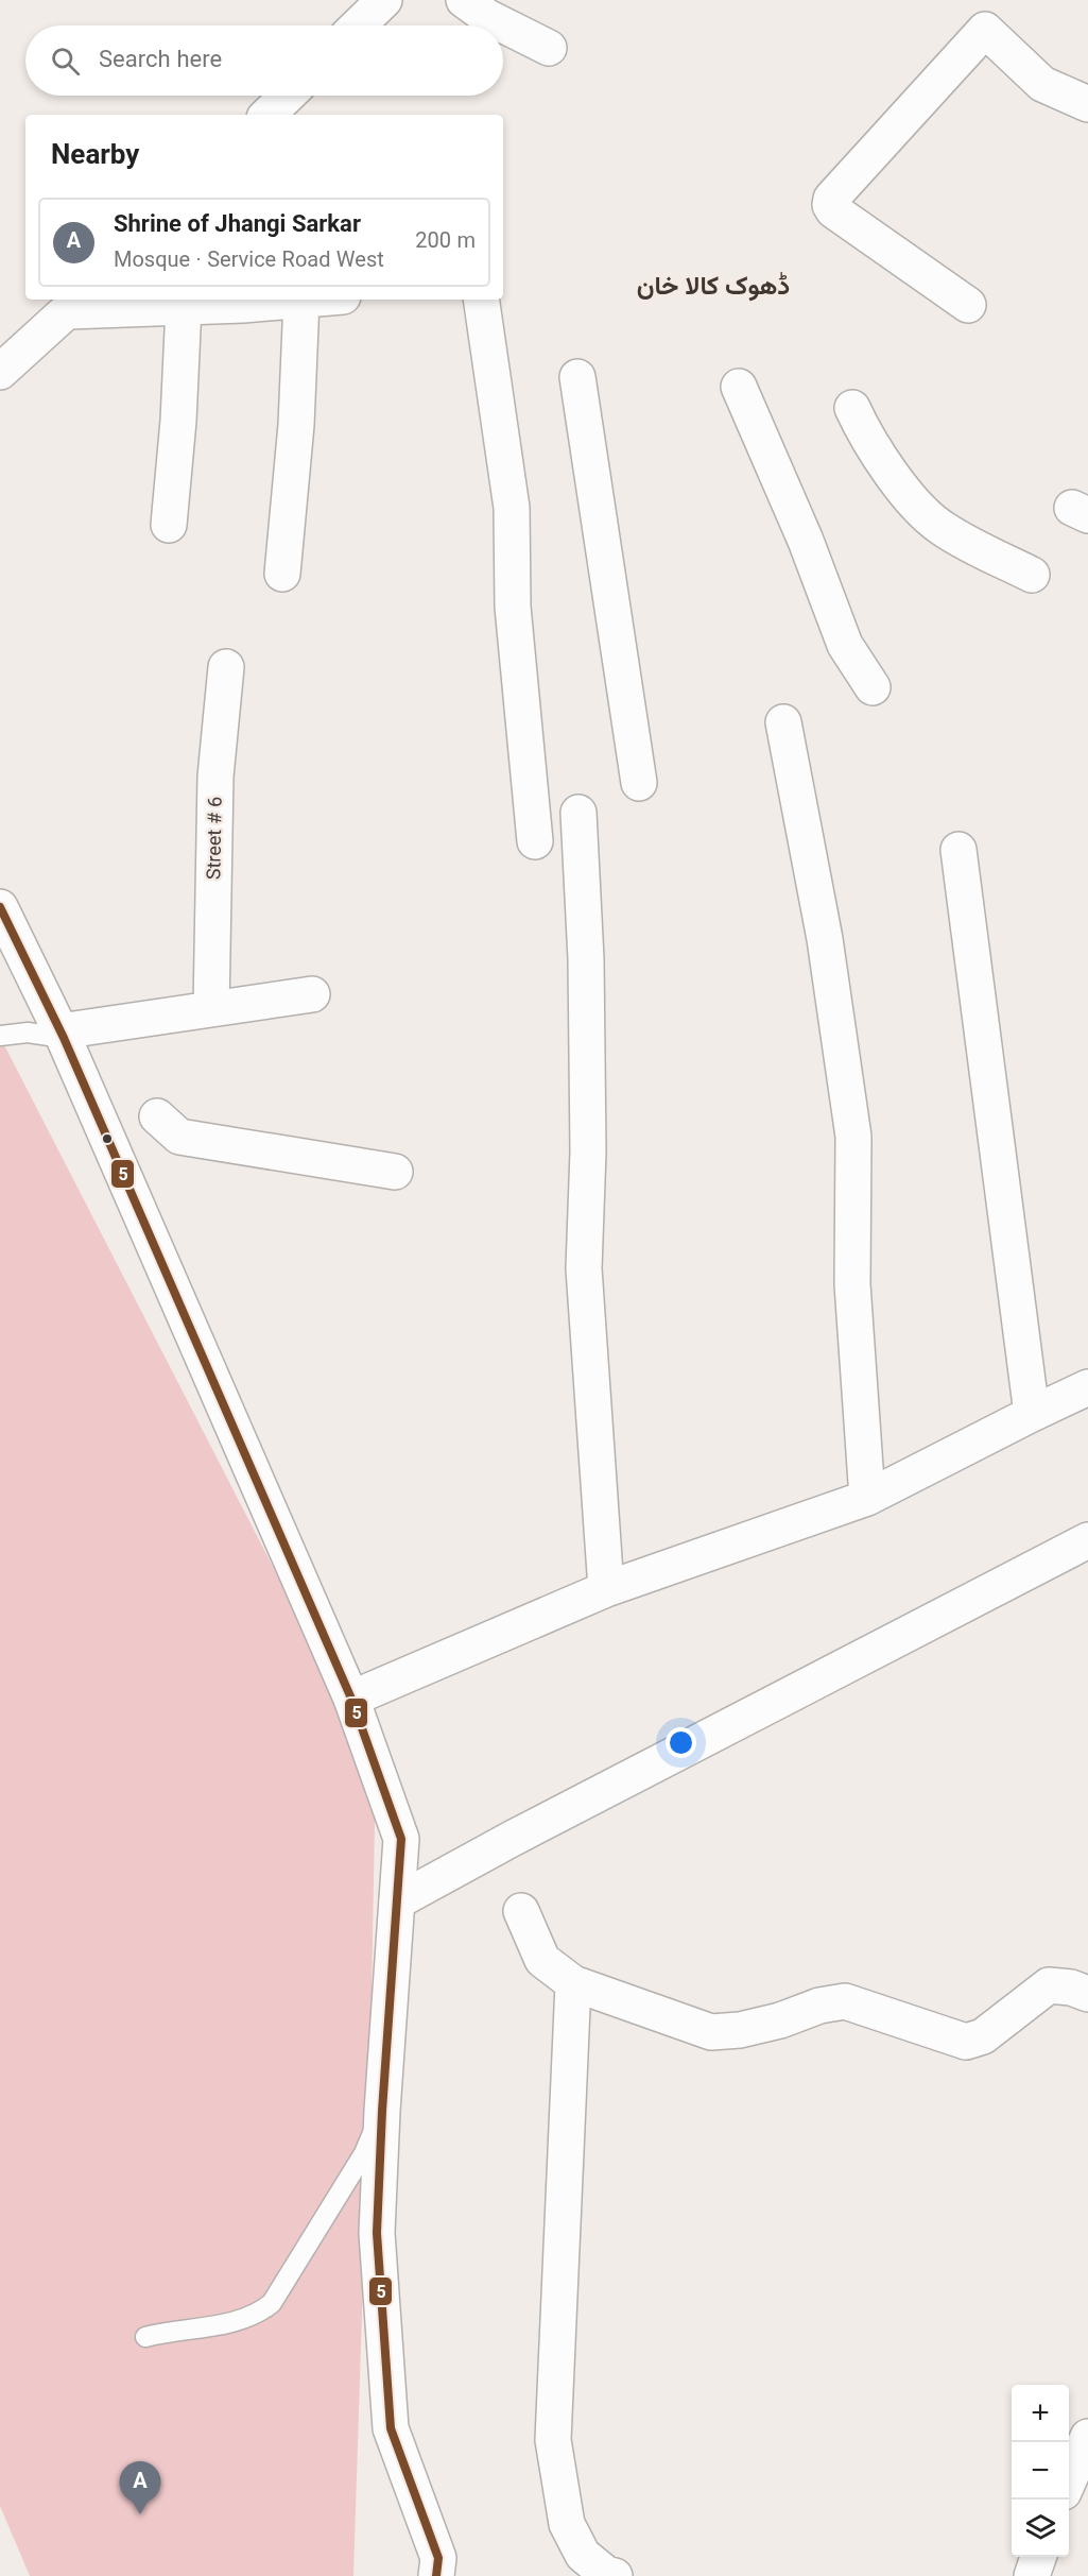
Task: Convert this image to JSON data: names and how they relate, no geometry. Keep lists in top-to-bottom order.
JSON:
{
  "streets": {
    "street": ["Street # 6"]
  },
  "districts": ["ڈھوک کالا خان"],
  "lines": ["transit line 5"],
  "page": {
    "search": "Search here",
    "heading": "Nearby",
    "list": [
      {
        "mark": "A",
        "name": "Shrine of Jhangi Sarkar",
        "note": "Mosque · Service Road West",
        "value": "200 m"
      }
    ],
    "map_buttons": ["+", "−"],
    "pins": "A"
  }
}
